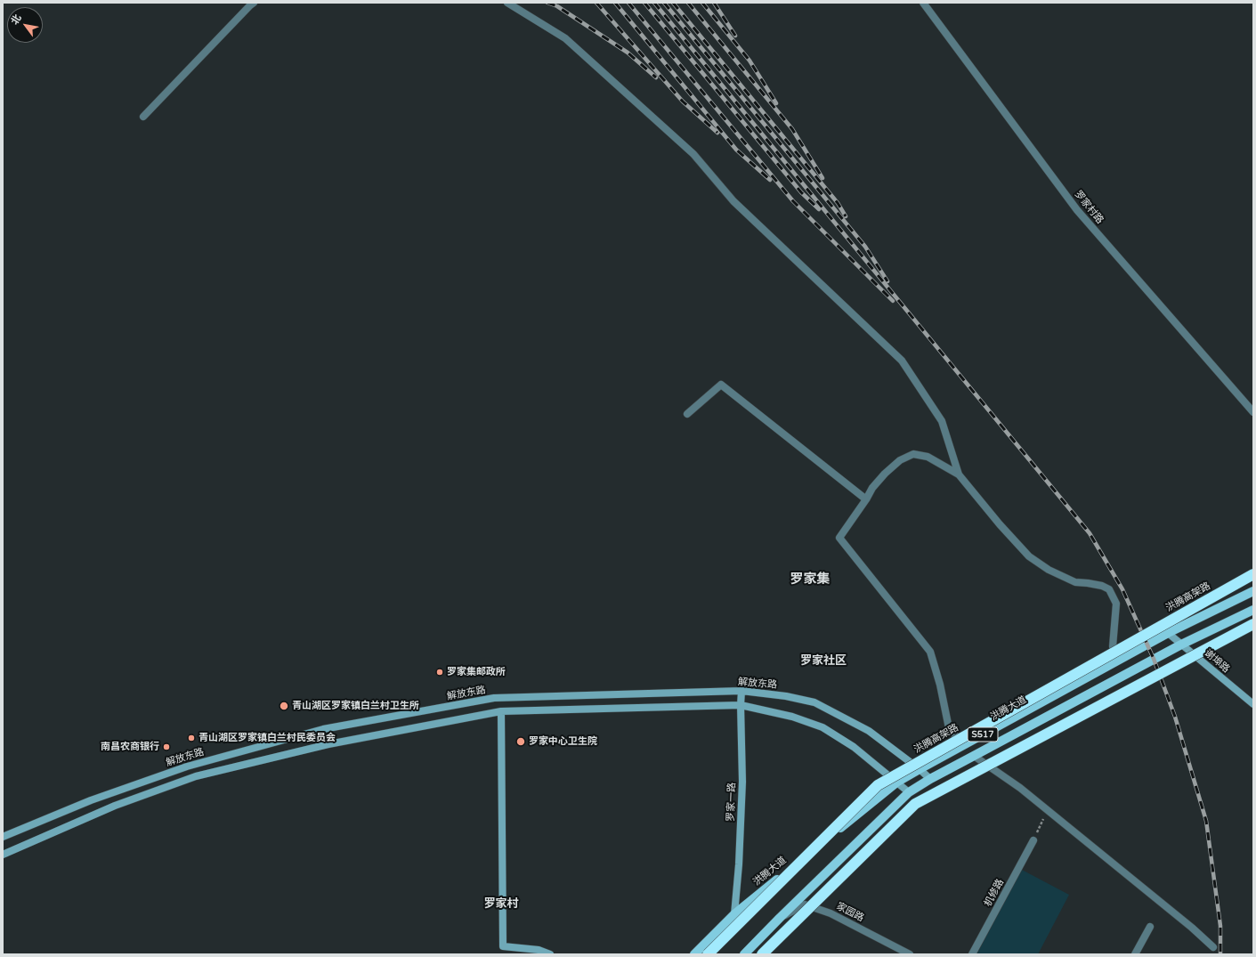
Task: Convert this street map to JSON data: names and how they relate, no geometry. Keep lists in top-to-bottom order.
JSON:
{
  "streets": {
    "highway": ["洪腾高架路"],
    "main road": [
      "谢埠路",
      "解放东路",
      "洪腾大道",
      "S517",
      "罗家一路"
    ],
    "street": ["罗家村路", "机修路", "家园路"]
  },
  "crossings": [
    ["谢埠路", "洪腾大道"],
    ["谢埠路", "S517"],
    ["解放东路", "洪腾大道"],
    ["解放东路", "S517"],
    ["解放东路", "罗家一路"],
    ["洪腾大道", "罗家一路"],
    ["S517", "家园路"]
  ],
  "districts": ["罗家集", "罗家社区", "罗家村"],
  "places": [
    "罗家集邮政所",
    "青山湖区罗家镇白兰村卫生所",
    "青山湖区罗家镇白兰村民委员会",
    "罗家中心卫生院",
    "南昌农商银行"
  ],
  "north": "top left"
}
